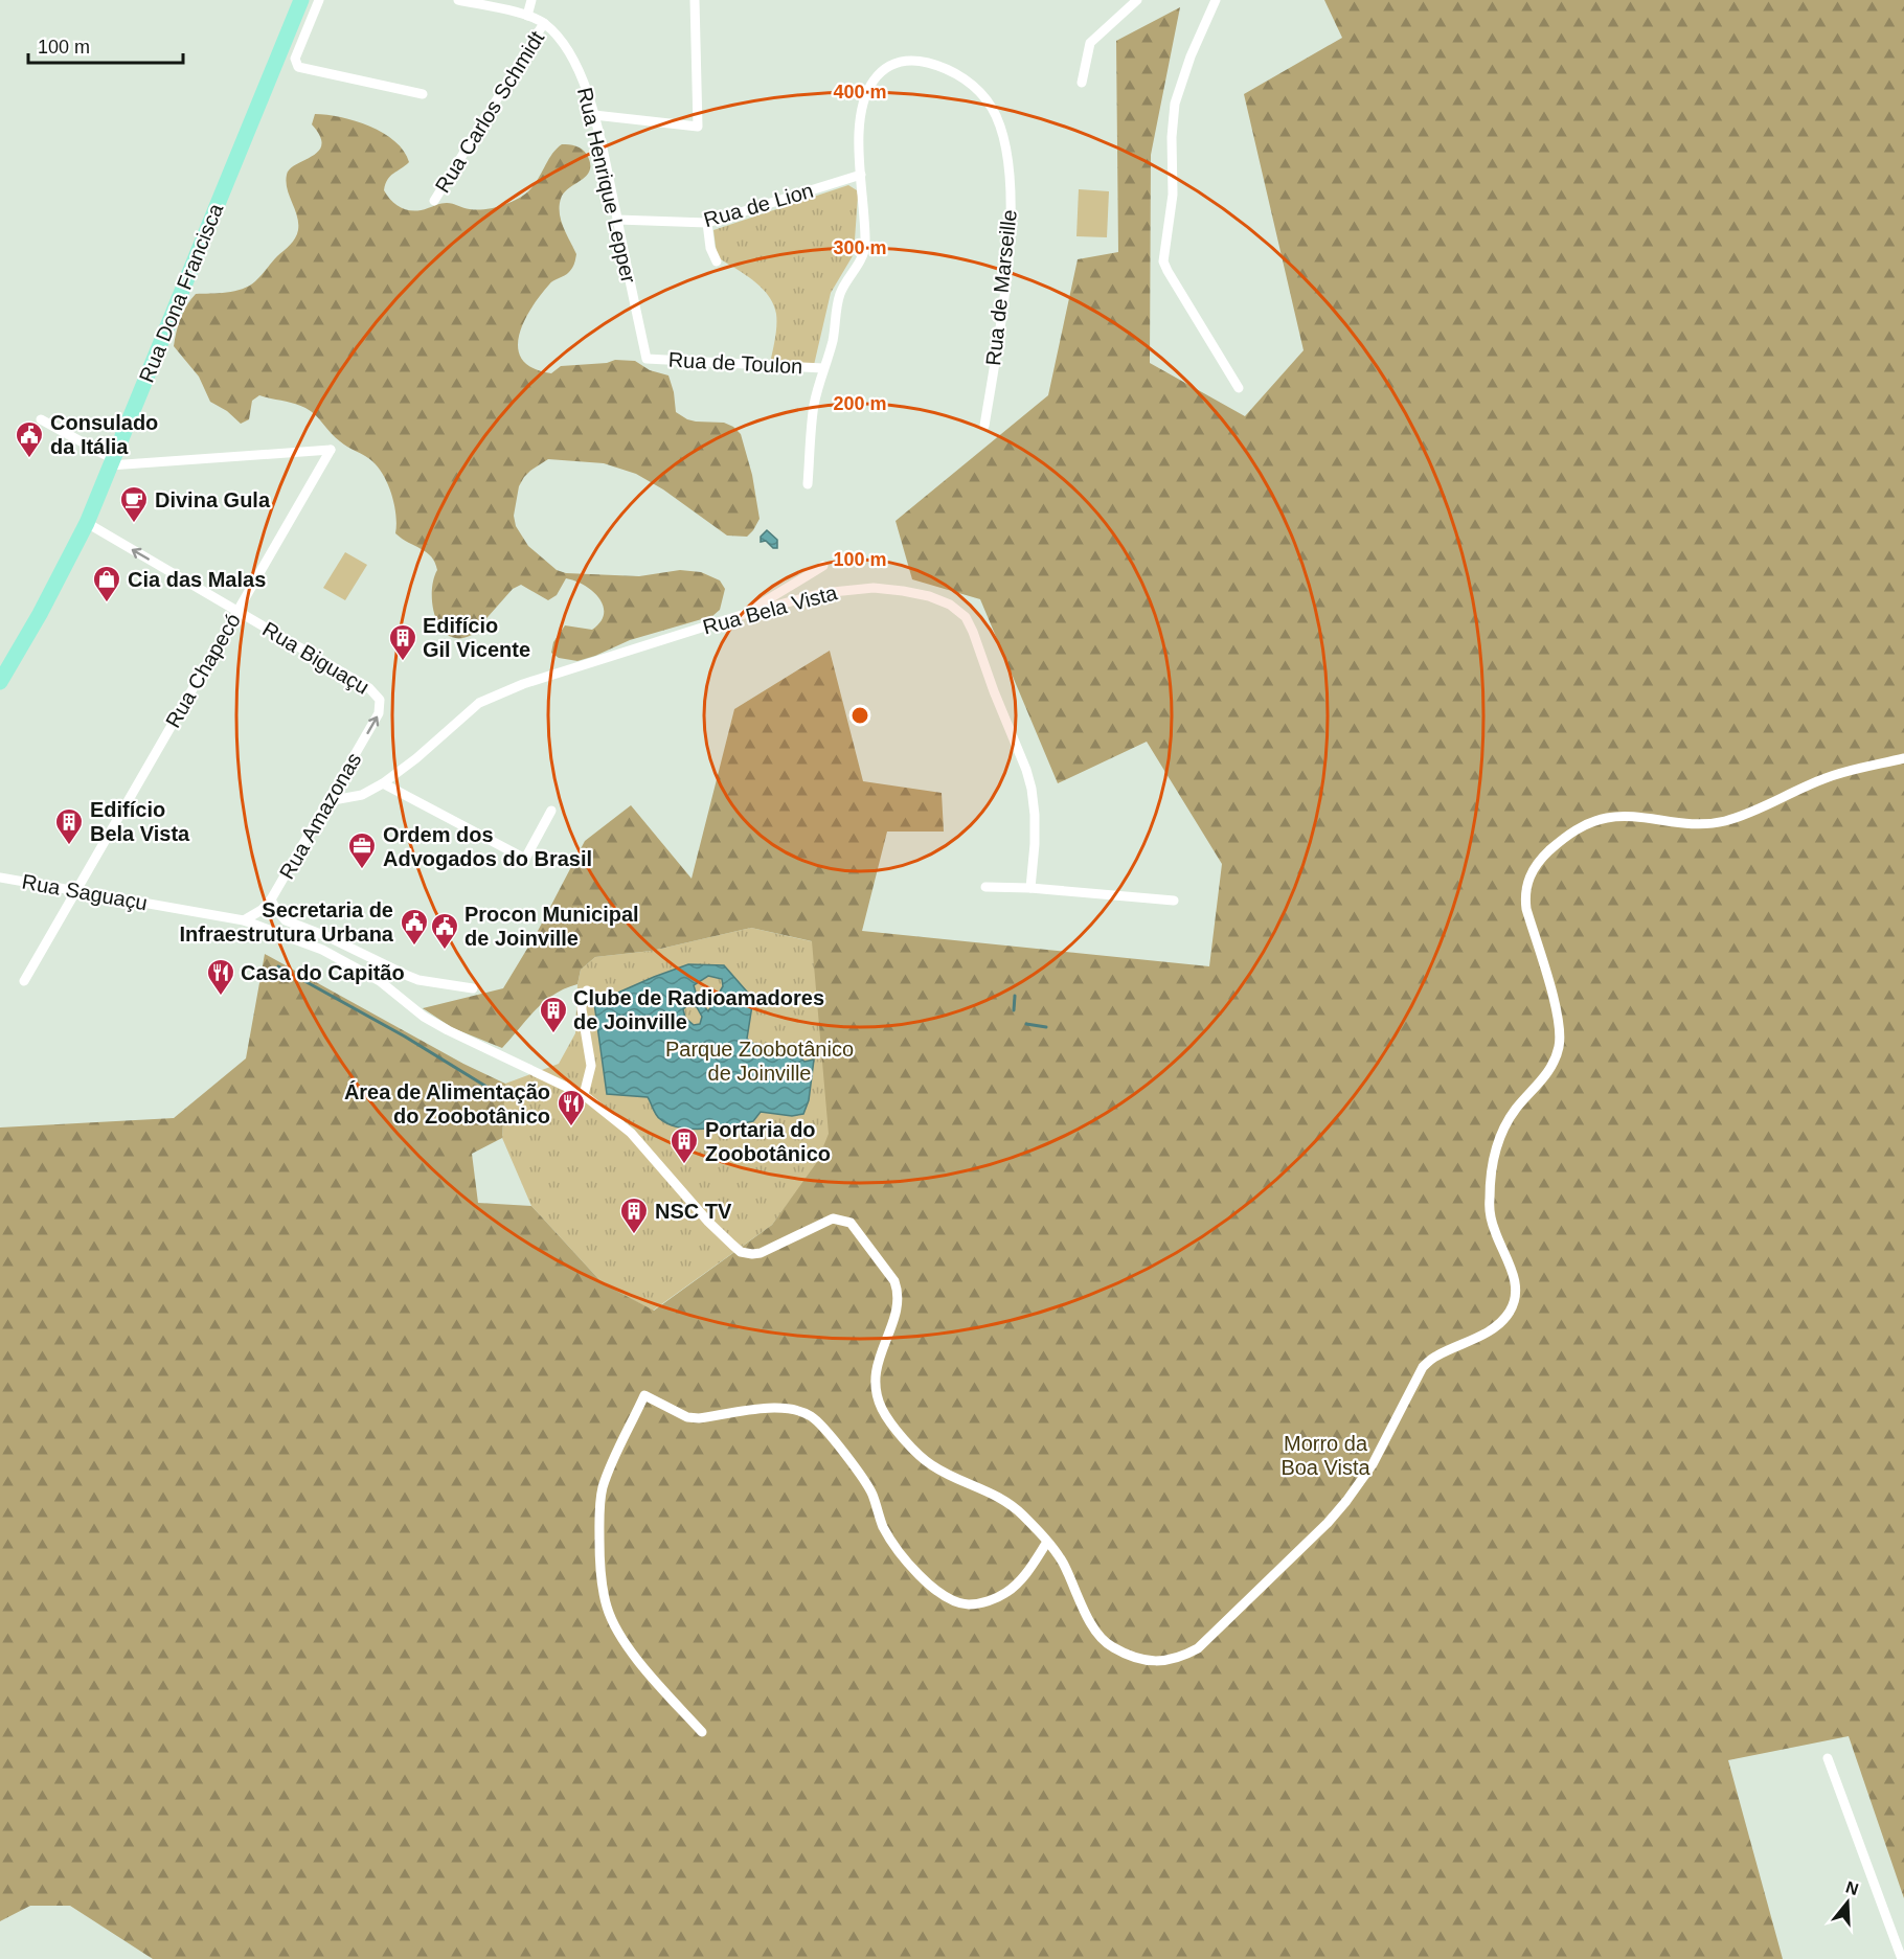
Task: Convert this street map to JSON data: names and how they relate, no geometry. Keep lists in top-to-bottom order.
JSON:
{
  "streets": {
    "main road": ["Rua Dona Francisca"],
    "street": [
      "Rua Carlos Schmidt",
      "Rua Henrique Lepper",
      "Rua de Lion",
      "Rua de Marseille",
      "Rua de Toulon",
      "Rua Bela Vista",
      "Rua Biguaçu",
      "Rua Chapecó",
      "Rua Amazonas",
      "Rua Saguaçu"
    ]
  },
  "crossings": [
    ["Rua Carlos Schmidt", "Rua Henrique Lepper"],
    ["Rua Henrique Lepper", "Rua de Lion"],
    ["Rua Henrique Lepper", "Rua de Toulon"],
    ["Rua de Lion", "Rua de Marseille"],
    ["Rua de Marseille", "Rua de Toulon"],
    ["Rua Dona Francisca", "Rua Biguaçu"],
    ["Rua Dona Francisca", "Rua Chapecó"],
    ["Rua Bela Vista", "Rua Amazonas"],
    ["Rua Biguaçu", "Rua Chapecó"],
    ["Rua Biguaçu", "Rua Amazonas"],
    ["Rua Chapecó", "Rua Saguaçu"],
    ["Rua Amazonas", "Rua Saguaçu"]
  ],
  "one_way": ["Rua Biguaçu", "Rua Amazonas"],
  "parks": ["Parque Zoobotânico de Joinville", "Morro da Boa Vista"],
  "places": {
    "public building": ["Consulado da Itália", "Secretaria de Infraestrutura Urbana", "Procon Municipal de Joinville"],
    "cafe": ["Divina Gula"],
    "shop": ["Cia das Malas"],
    "building": [
      "Edifício Gil Vicente",
      "Edifício Bela Vista",
      "Clube de Radioamadores de Joinville",
      "Portaria do Zoobotânico",
      "NSC TV"
    ],
    "office": ["Ordem dos Advogados do Brasil"],
    "restaurant": ["Casa do Capitão", "Área de Alimentação do Zoobotânico"]
  },
  "scale_bar": "100 m",
  "north": "top",
  "rings": [
    "400 m",
    "300 m",
    "200 m",
    "100 m"
  ]
}
